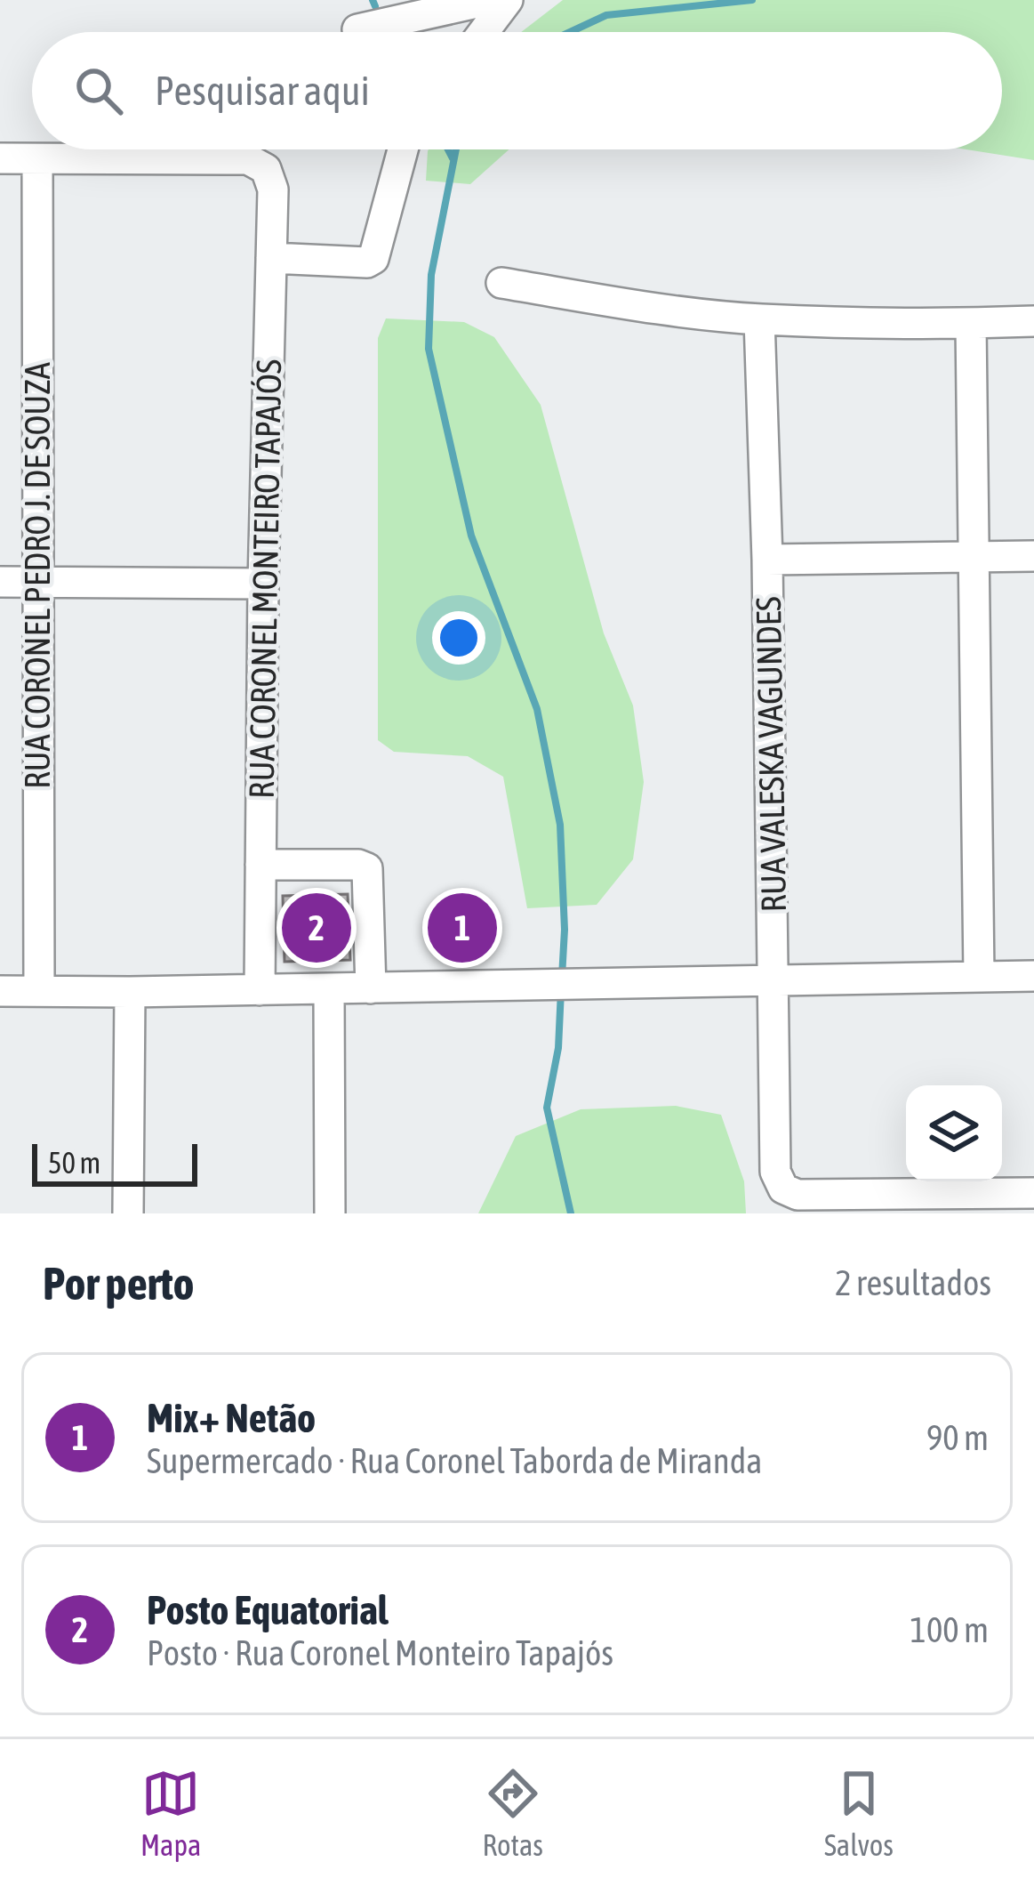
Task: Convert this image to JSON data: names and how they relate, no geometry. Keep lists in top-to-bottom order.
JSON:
{
  "streets": {
    "street": ["RUA CORONEL PEDRO J. DE SOUZA", "RUA CORONEL MONTEIRO TAPAJÓS", "RUA VALESKA VAGUNDES"]
  },
  "crossings": [
    ["RUA CORONEL PEDRO J. DE SOUZA", "RUA CORONEL MONTEIRO TAPAJÓS"]
  ],
  "scale_bar": "50 m",
  "page": {
    "search": "Pesquisar aqui",
    "pins": ["1", "2"],
    "scale": "50 m",
    "heading": ["Por perto", "2 resultados"],
    "list": [
      {
        "mark": "1",
        "name": "Mix+ Netão",
        "note": "Supermercado · Rua Coronel Taborda de Miranda",
        "value": "90 m"
      },
      {
        "mark": "2",
        "name": "Posto Equatorial",
        "note": "Posto · Rua Coronel Monteiro Tapajós",
        "value": "100 m"
      }
    ],
    "nav": ["Mapa", "Rotas", "Salvos"]
  }
}
